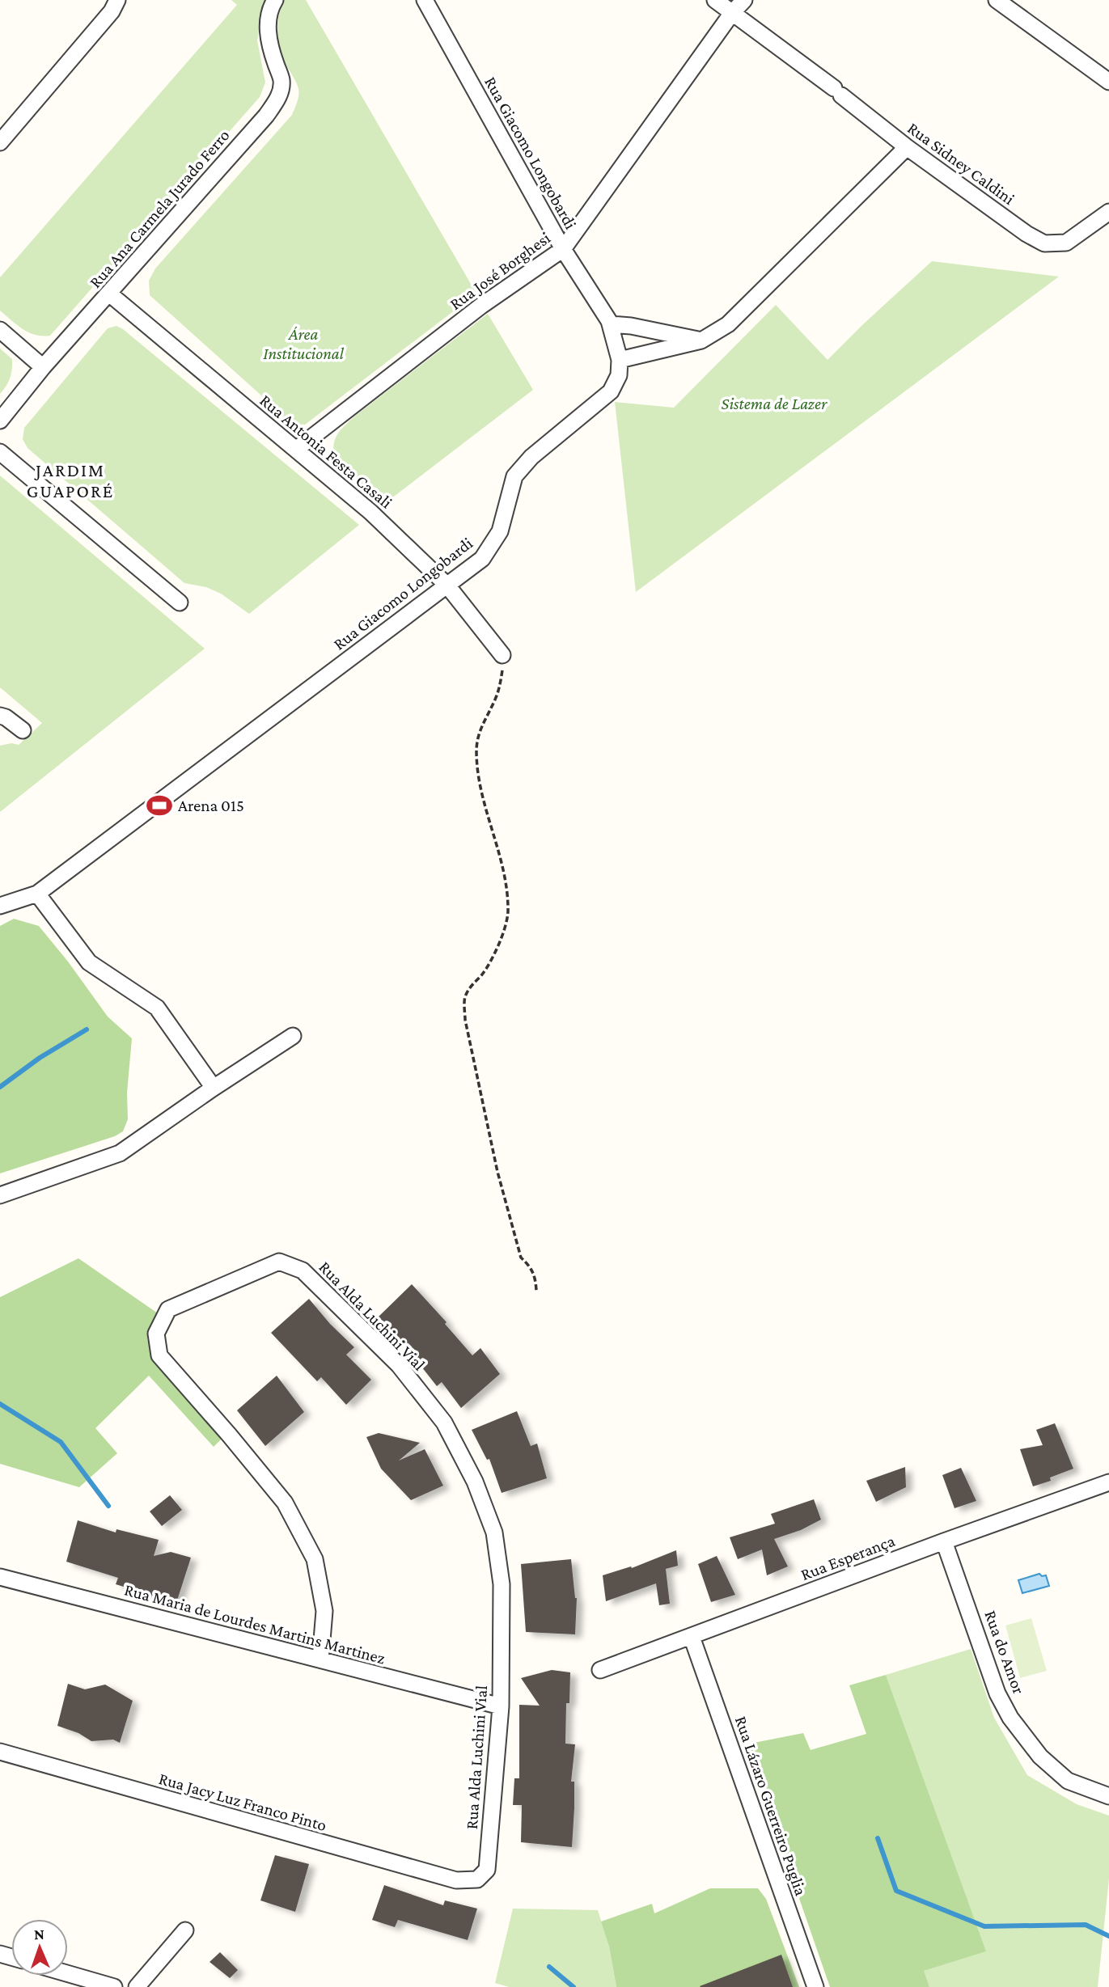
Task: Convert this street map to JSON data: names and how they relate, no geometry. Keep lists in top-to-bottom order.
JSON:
{
  "streets": {
    "street": [
      "Rua Giacomo Longobardi",
      "Rua Sidney Caldini",
      "Rua Ana Carmela Jurado Ferro",
      "Rua José Borghesi",
      "Rua Antonia Festa Casali",
      "Rua Alda Luchini Vial",
      "Rua Esperança",
      "Rua Maria de Lourdes Martins Martinez",
      "Rua do Amor",
      "Rua Jacy Luz Franco Pinto",
      "Rua Lázaro Guerreiro Puglia"
    ]
  },
  "crossings": [
    ["Rua Giacomo Longobardi", "Rua José Borghesi"],
    ["Rua Giacomo Longobardi", "Rua Antonia Festa Casali"],
    ["Rua Sidney Caldini", "Rua José Borghesi"],
    ["Rua Ana Carmela Jurado Ferro", "Rua Antonia Festa Casali"],
    ["Rua José Borghesi", "Rua Antonia Festa Casali"],
    ["Rua Alda Luchini Vial", "Rua Maria de Lourdes Martins Martinez"],
    ["Rua Alda Luchini Vial", "Rua Jacy Luz Franco Pinto"],
    ["Rua Esperança", "Rua do Amor"],
    ["Rua Esperança", "Rua Lázaro Guerreiro Puglia"]
  ],
  "districts": ["JARDIM GUAPORÉ"],
  "parks": ["Área Institucional", "Sistema de Lazer"],
  "places": {
    "sports": ["Arena 015"]
  },
  "north": "top"
}
